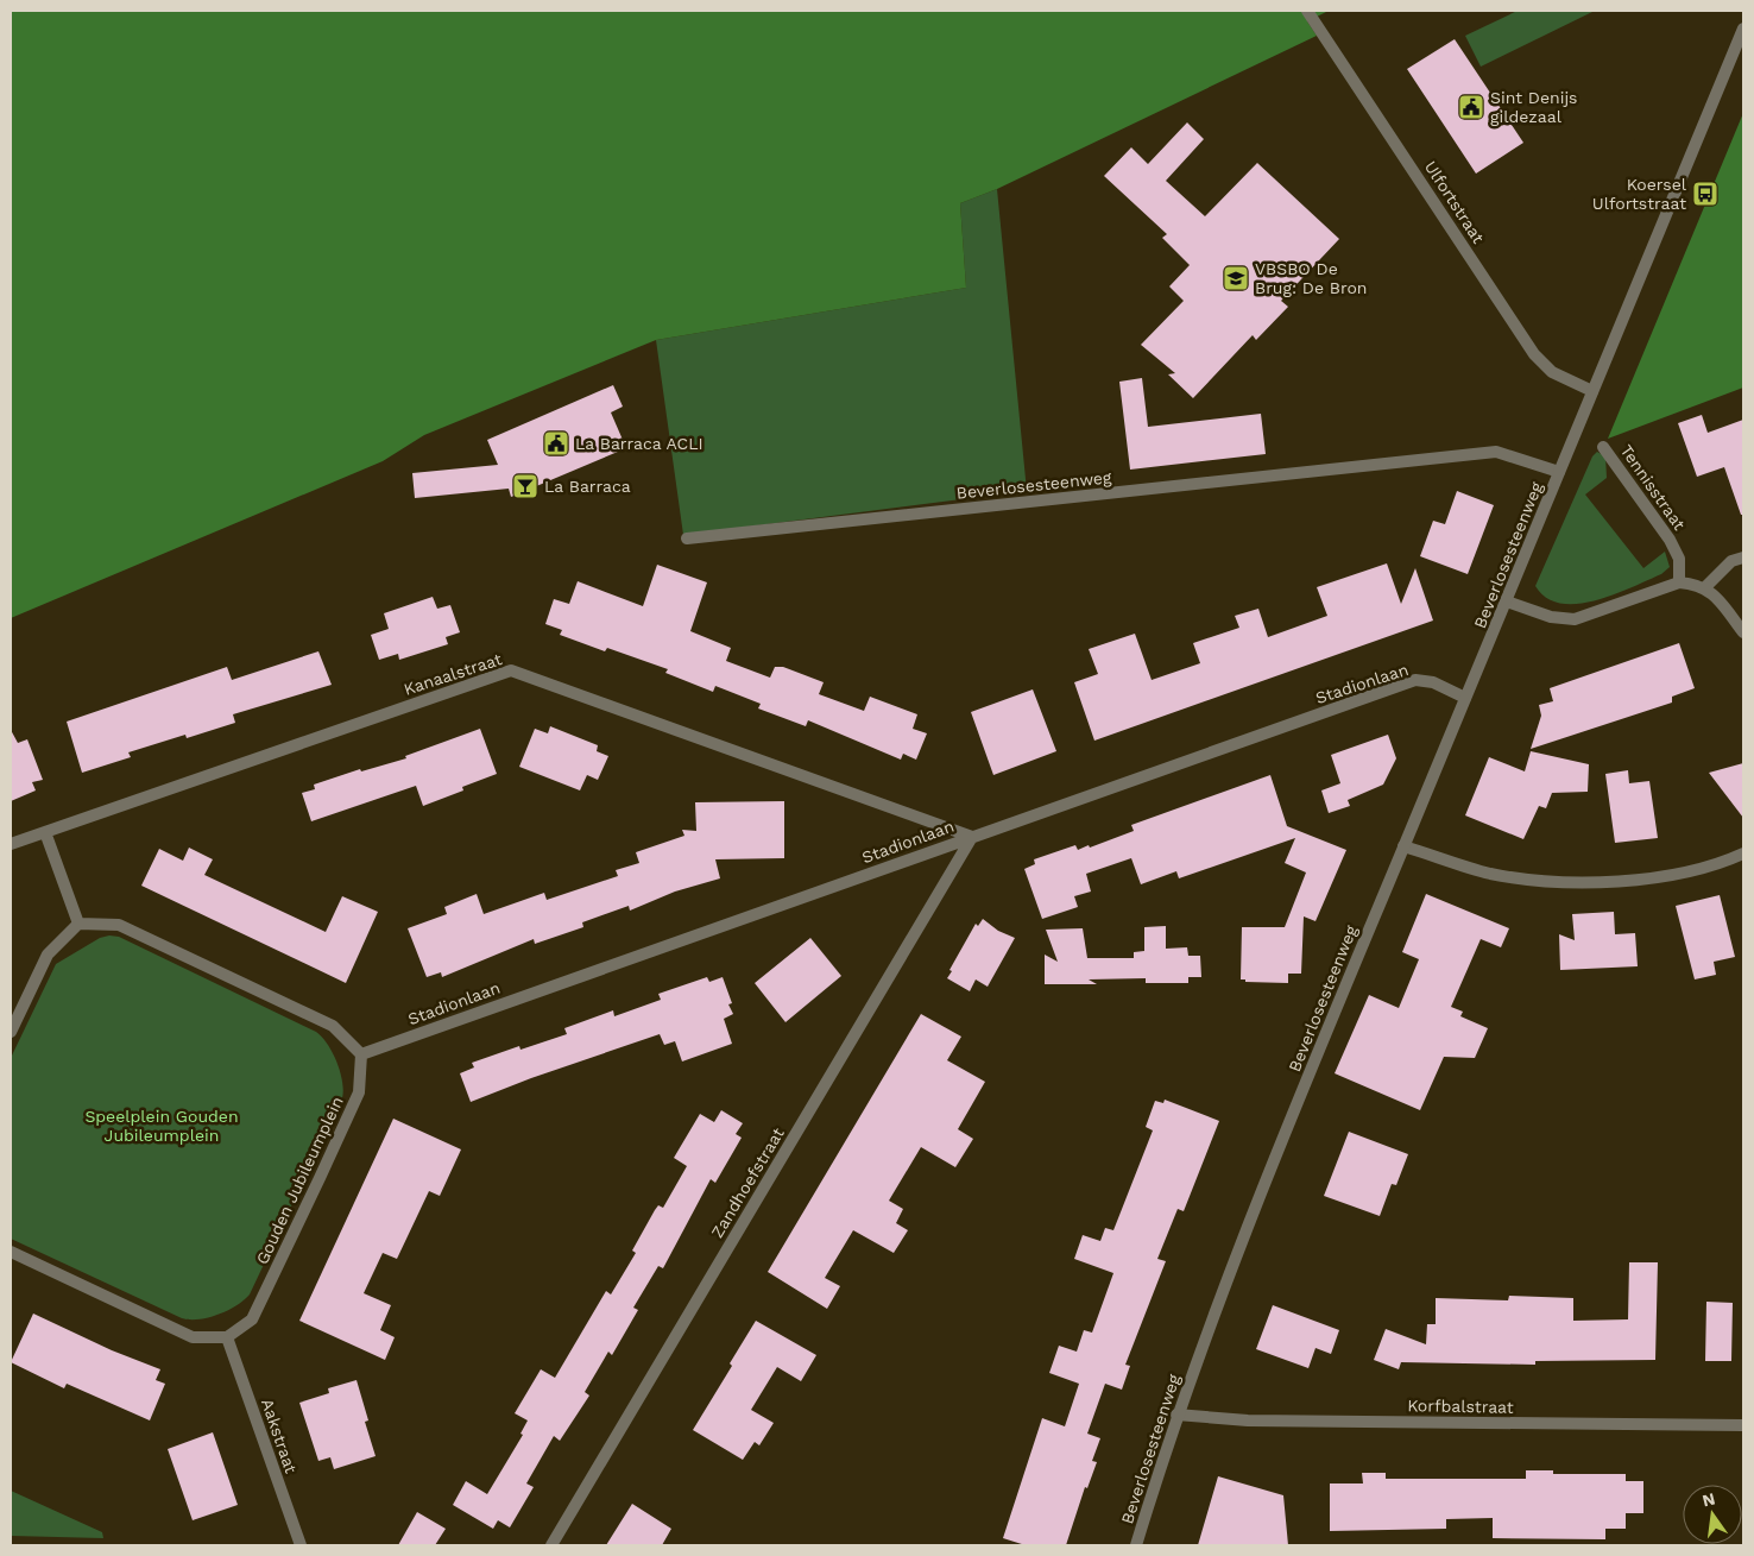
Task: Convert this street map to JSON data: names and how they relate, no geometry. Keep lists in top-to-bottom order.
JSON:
{
  "streets": {
    "street": [
      "Ulfortstraat",
      "Beverlosesteenweg",
      "Tennisstraat",
      "Kanaalstraat",
      "Stadionlaan",
      "Gouden Jubileumplein",
      "Zandhoefstraat",
      "Korfbalstraat",
      "Aakstraat"
    ]
  },
  "crossings": [
    ["Ulfortstraat", "Beverlosesteenweg"],
    ["Beverlosesteenweg", "Stadionlaan"],
    ["Beverlosesteenweg", "Korfbalstraat"],
    ["Kanaalstraat", "Stadionlaan"],
    ["Kanaalstraat", "Zandhoefstraat"],
    ["Stadionlaan", "Gouden Jubileumplein"],
    ["Stadionlaan", "Zandhoefstraat"],
    ["Gouden Jubileumplein", "Aakstraat"]
  ],
  "parks": ["Speelplein Gouden Jubileumplein"],
  "places": {
    "public building": ["Sint Denijs gildezaal", "La Barraca ACLI"],
    "bus stop": ["Koersel Ulfortstraat"],
    "school or university": ["VBSBO De Brug: De Bron"],
    "bar": ["La Barraca"]
  },
  "north": "top"
}
